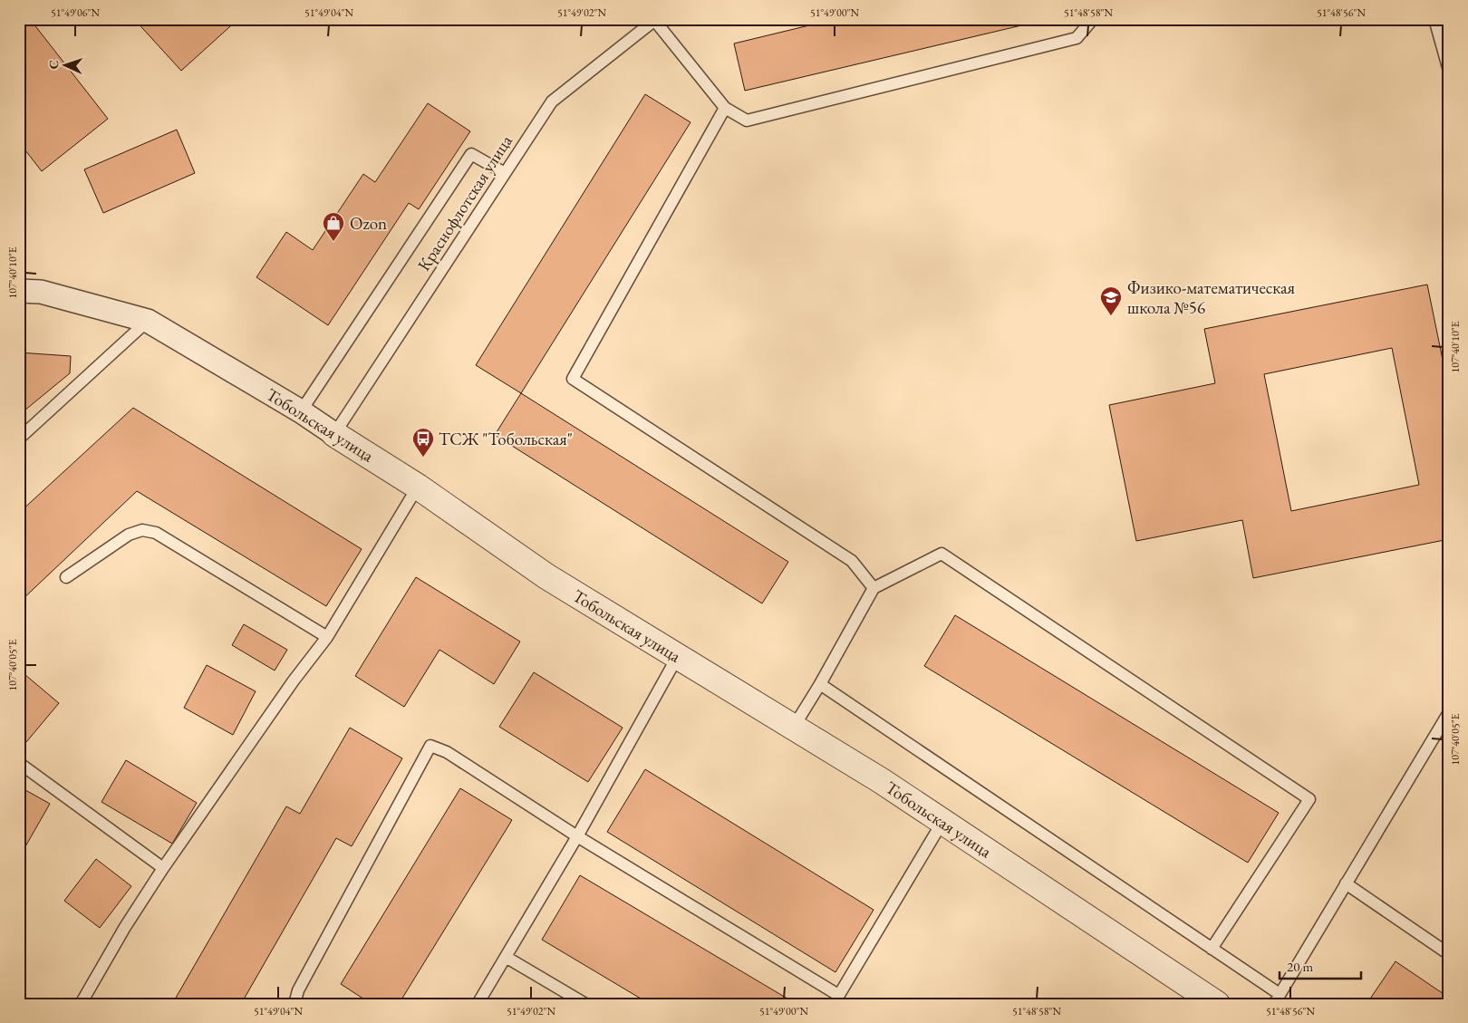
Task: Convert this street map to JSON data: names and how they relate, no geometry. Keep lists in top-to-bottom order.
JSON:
{
  "streets": {
    "street": ["Тобольская улица"],
    "lane": ["Краснофлотская улица"]
  },
  "crossings": [
    ["Краснофлотская улица", "Тобольская улица"]
  ],
  "places": {
    "shop": ["Ozon"],
    "school or university": ["Физико-математическая школа №56"],
    "bus stop": ["ТСЖ \"Тобольская\""]
  },
  "scale_bar": "20 m",
  "north": "left",
  "coordinates": [
    "51°49'06\"N",
    "51°49'04\"N",
    "51°49'02\"N",
    "51°49'00\"N",
    "51°48'58\"N",
    "51°48'56\"N",
    "107°40'10\"E",
    "107°40'05\"E"
  ]
}
